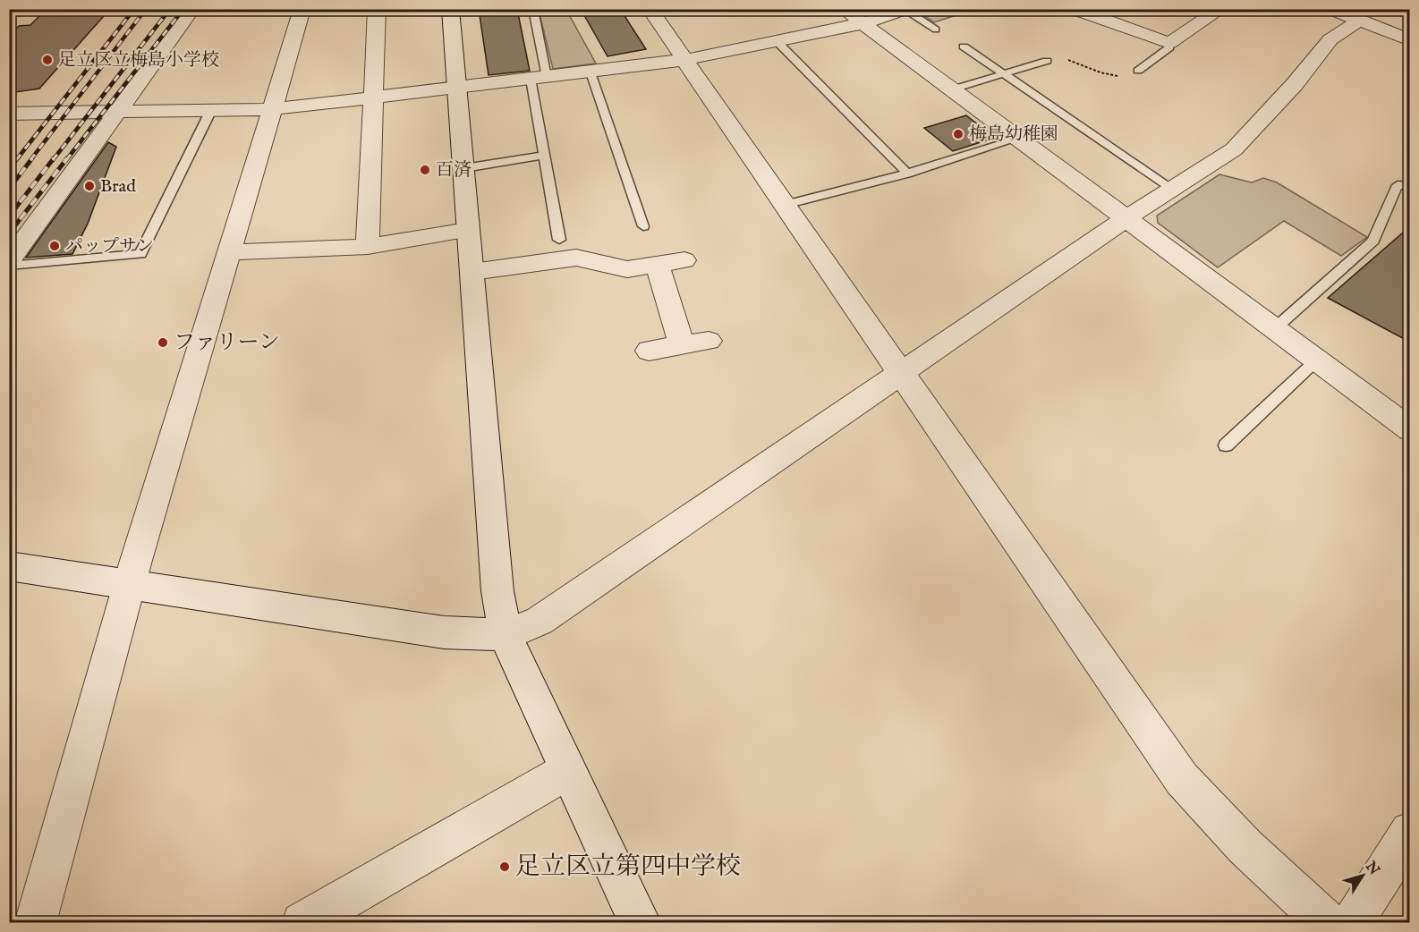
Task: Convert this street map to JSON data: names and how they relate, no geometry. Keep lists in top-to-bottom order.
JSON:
{
  "places": [
    "足立区立梅島小学校",
    "梅島幼稚園",
    "百済",
    "Brad",
    "パップサン",
    "ファリーン",
    "足立区立第四中学校"
  ],
  "north": "top right"
}
